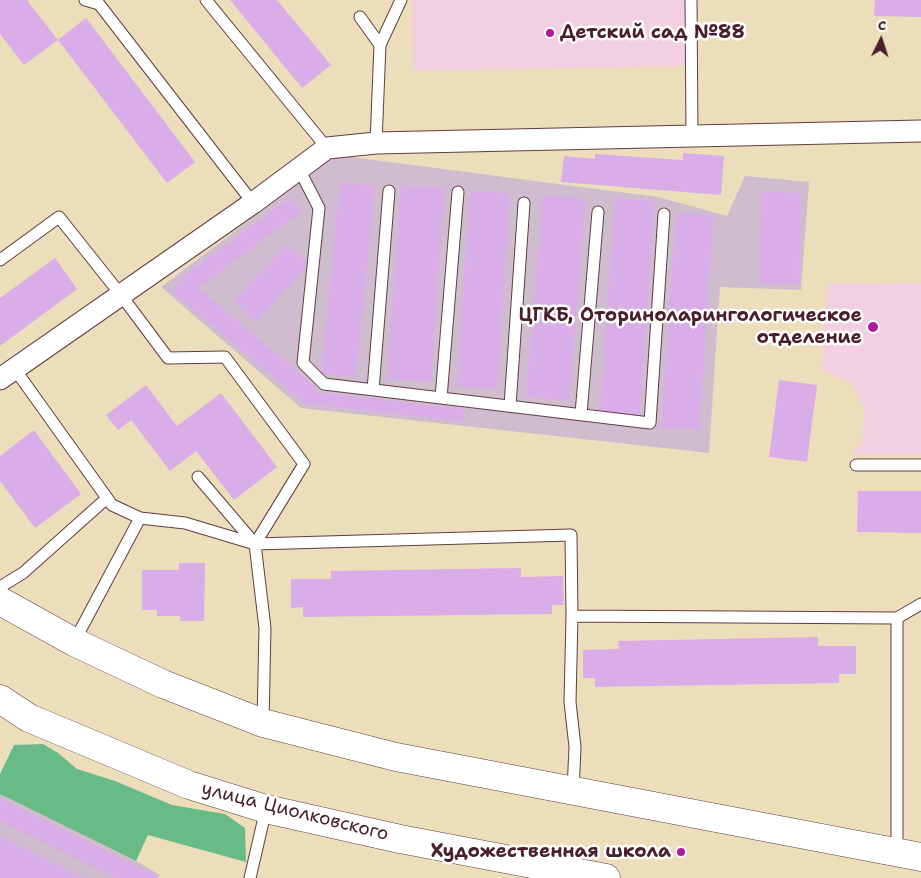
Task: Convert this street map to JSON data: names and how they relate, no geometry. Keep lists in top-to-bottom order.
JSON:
{
  "streets": {
    "street": ["улица Циолковского"]
  },
  "places": ["Детский сад №88", "ЦГКБ, Оториноларингологическое отделение", "Художественная школа"],
  "north": "top"
}
